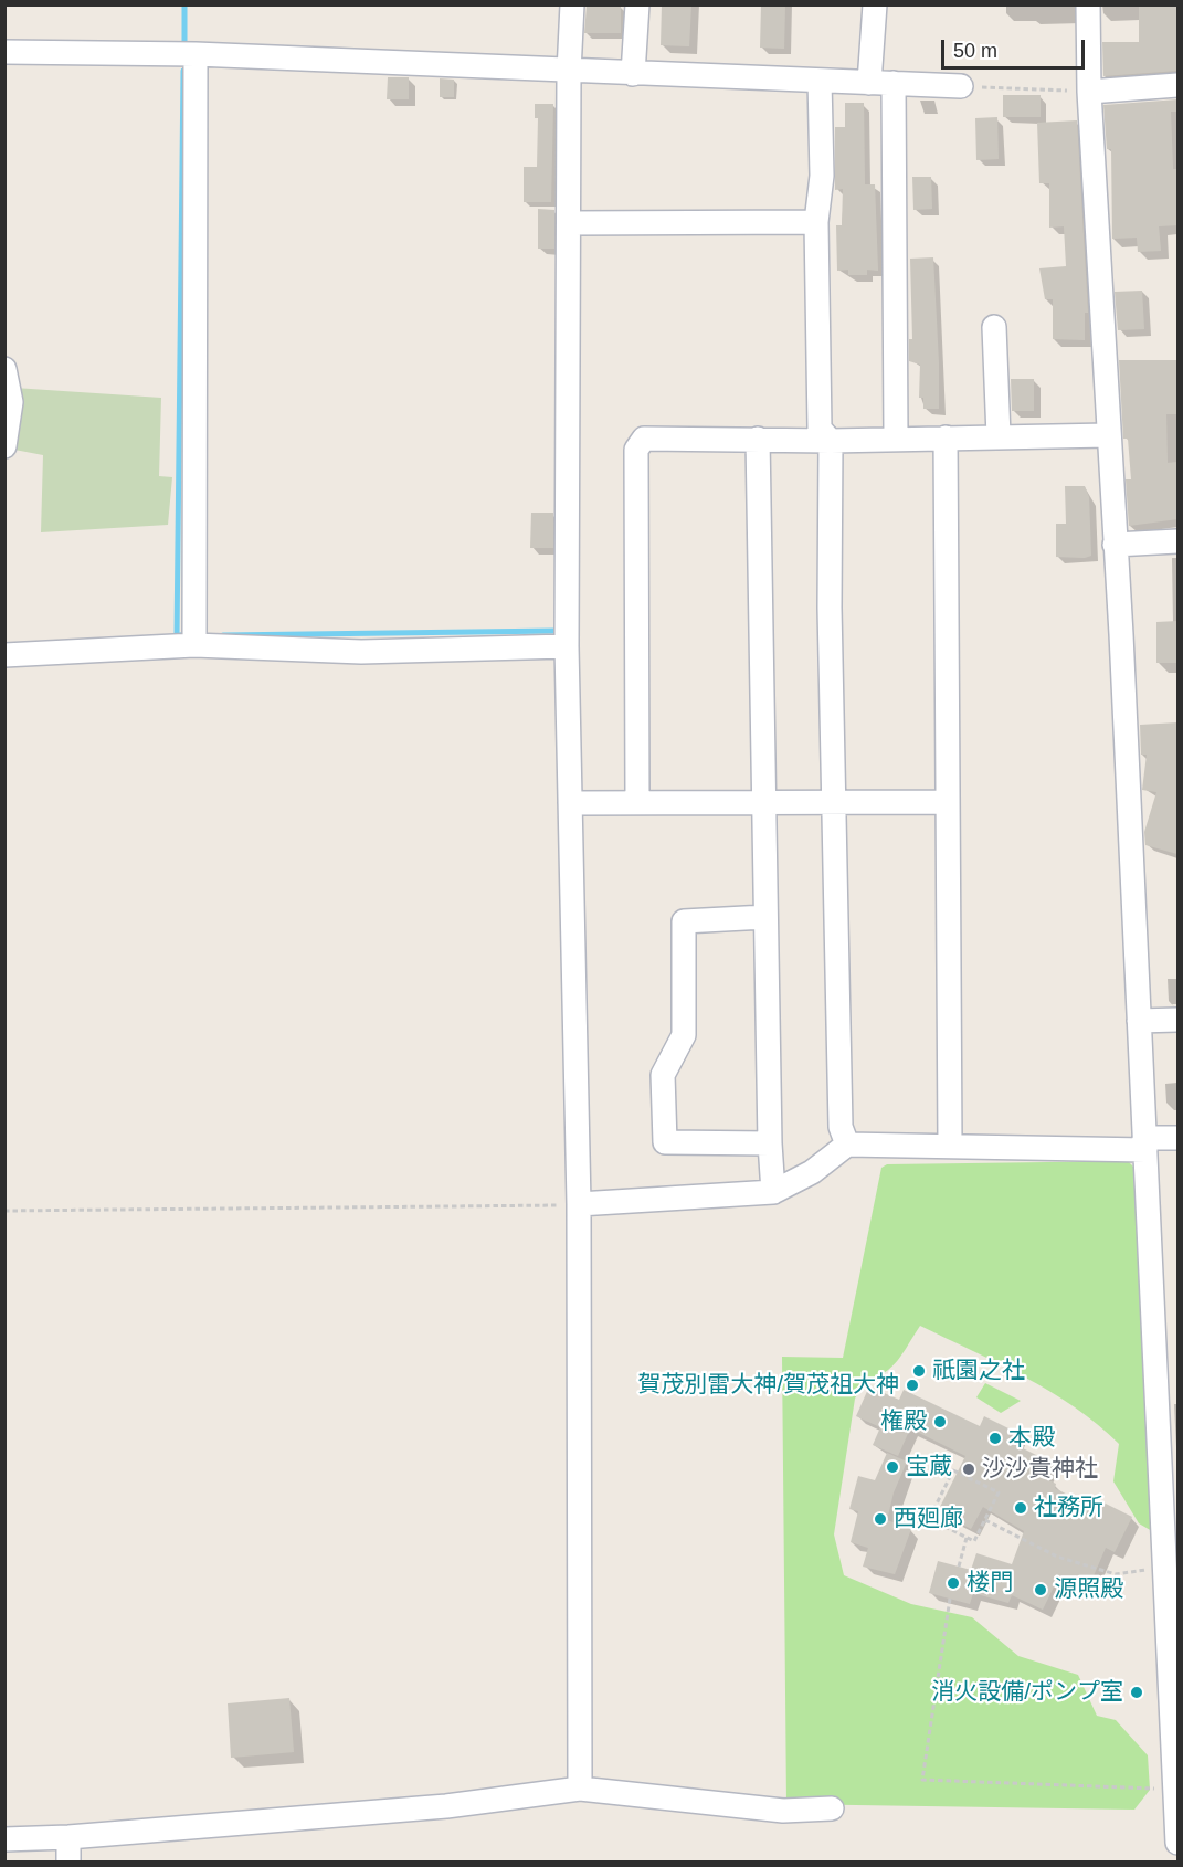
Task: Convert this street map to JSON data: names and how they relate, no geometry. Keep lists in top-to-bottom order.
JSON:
{
  "places": [
    "祇園之社",
    "賀茂別雷大神/賀茂祖大神",
    "権殿",
    "本殿",
    "宝蔵",
    "沙沙貴神社",
    "社務所",
    "西廻廊",
    "楼門",
    "源照殿",
    "消火設備/ポンプ室"
  ],
  "scale_bar": "50 m"
}
